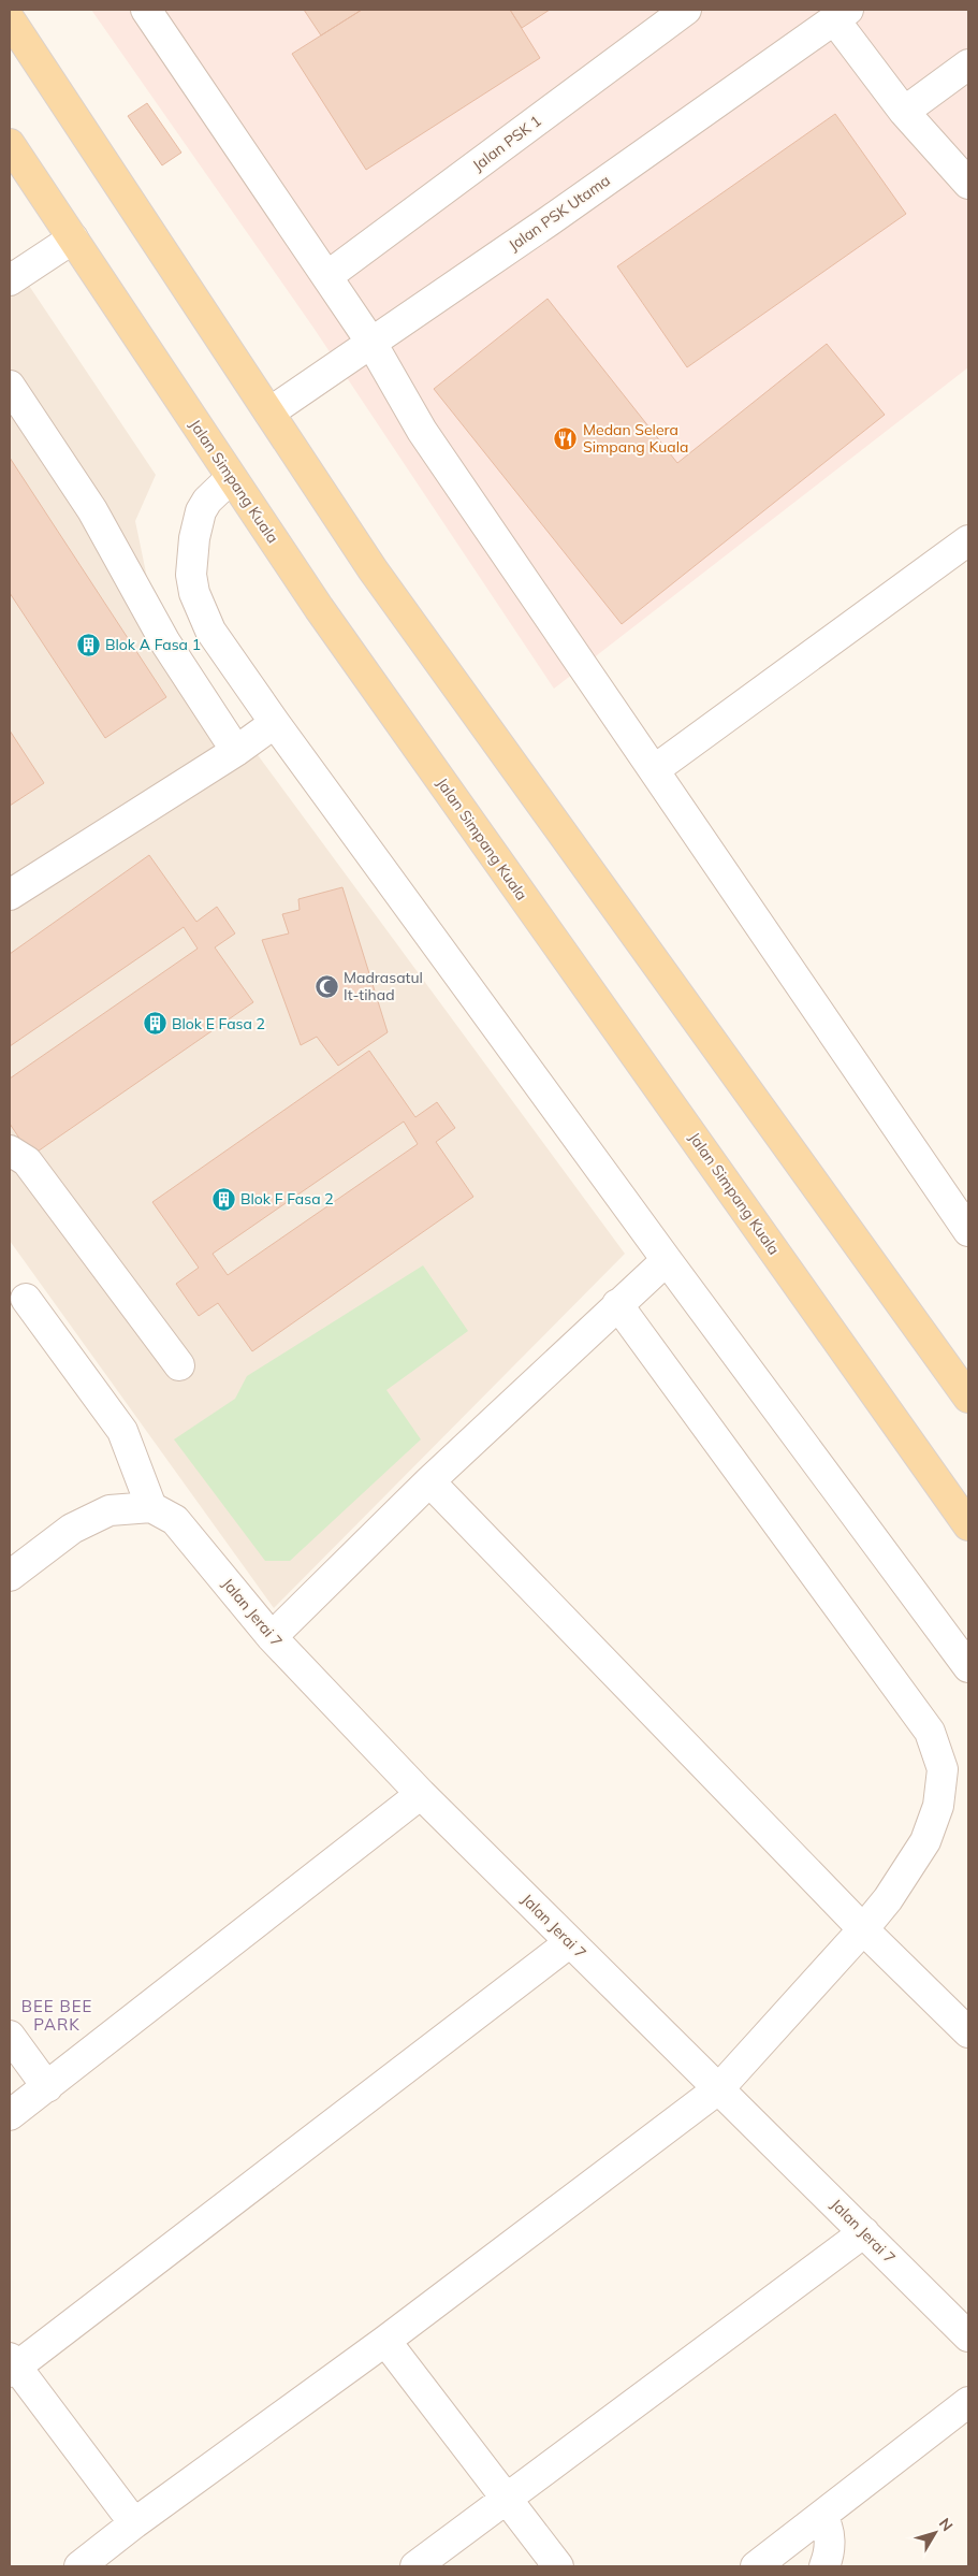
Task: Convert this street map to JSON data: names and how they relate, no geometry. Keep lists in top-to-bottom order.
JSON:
{
  "streets": {
    "main road": ["Jalan Simpang Kuala"],
    "street": ["Jalan PSK 1", "Jalan PSK Utama", "Jalan Jerai 7"]
  },
  "districts": ["BEE BEE PARK"],
  "places": {
    "restaurant": ["Medan Selera Simpang Kuala"],
    "building": ["Blok A Fasa 1", "Blok E Fasa 2", "Blok F Fasa 2"],
    "mosque": ["Madrasatul It-tihad"]
  },
  "north": "top right"
}
